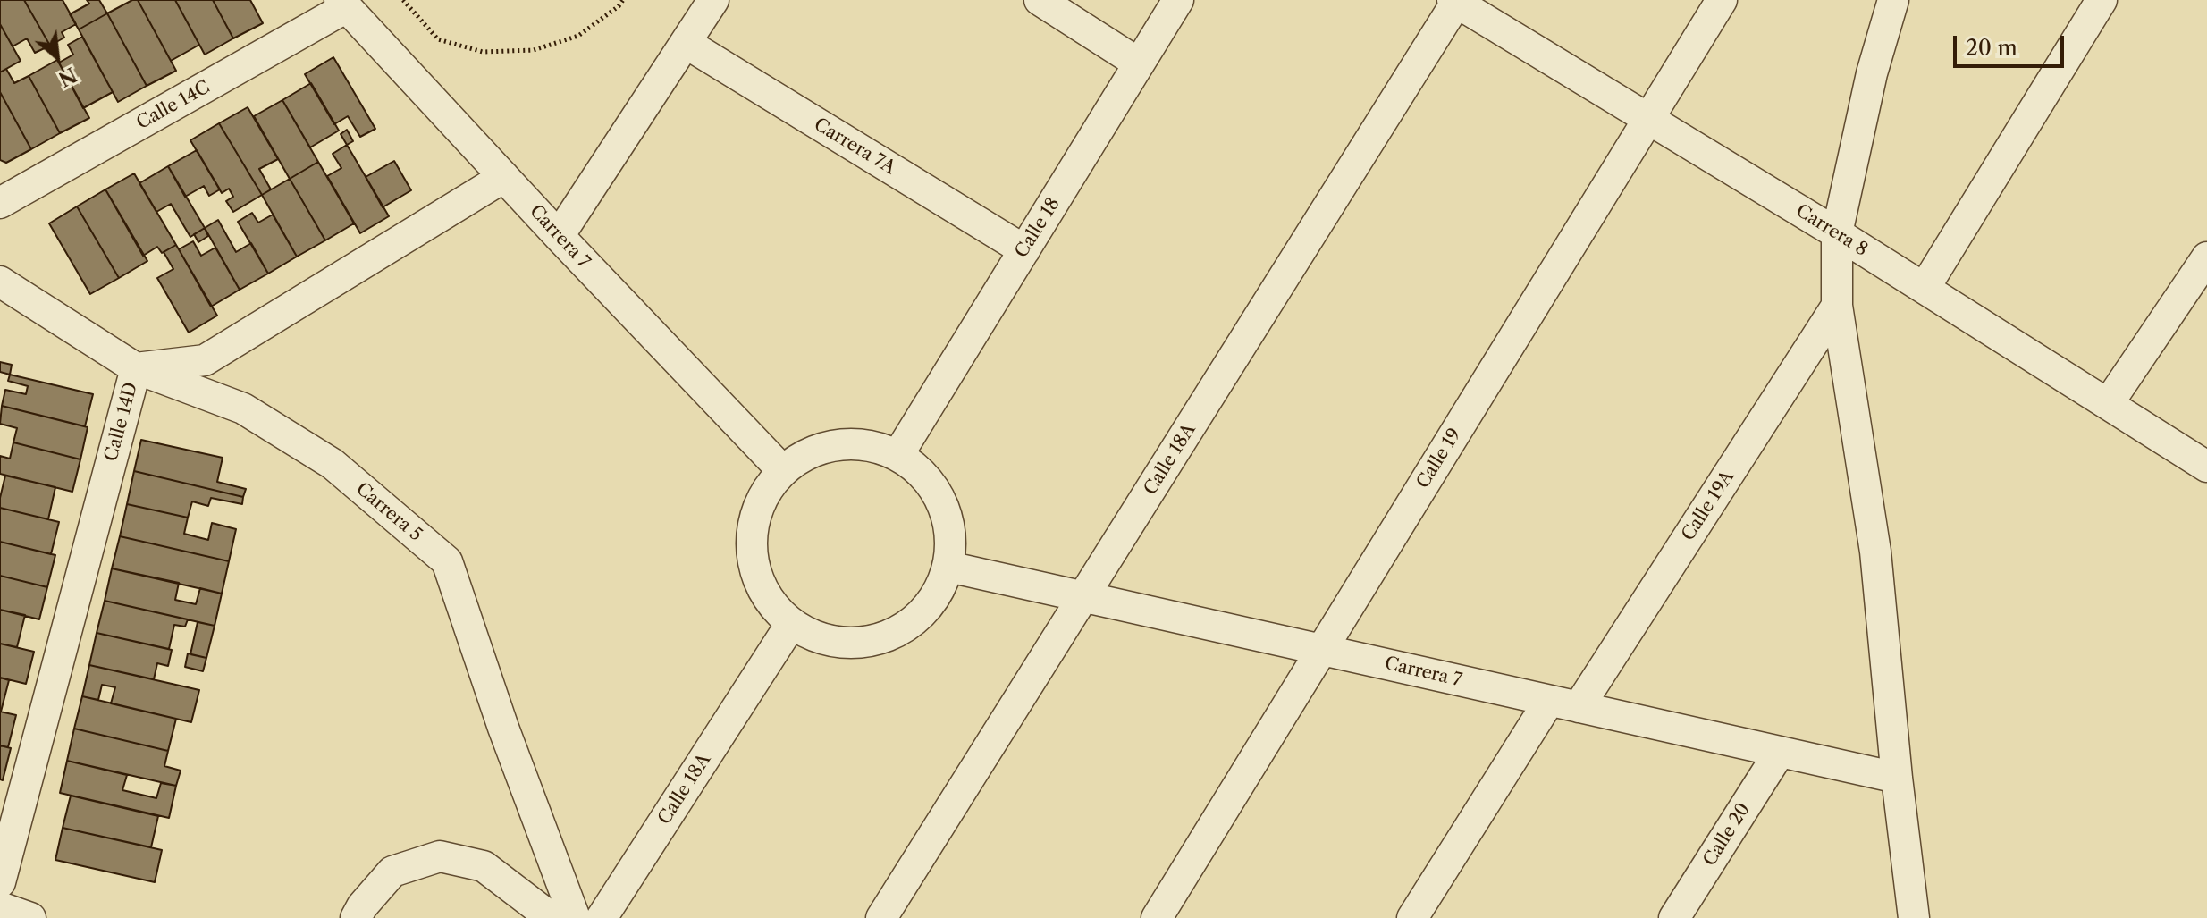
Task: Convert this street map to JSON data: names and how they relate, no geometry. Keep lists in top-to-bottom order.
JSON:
{
  "streets": {
    "street": [
      "Calle 14C",
      "Carrera 7A",
      "Calle 18",
      "Carrera 8",
      "Carrera 7",
      "Calle 14D",
      "Calle 19",
      "Calle 18A",
      "Calle 19A",
      "Carrera 5",
      "Calle 20"
    ]
  },
  "crossings": [
    ["Calle 14C", "Carrera 7"],
    ["Carrera 7A", "Calle 18"],
    ["Calle 18", "Carrera 7"],
    ["Calle 18", "Calle 18A"],
    ["Carrera 8", "Calle 19"],
    ["Carrera 8", "Calle 18A"],
    ["Carrera 7", "Calle 14D"],
    ["Carrera 7", "Calle 19"],
    ["Carrera 7", "Calle 18A"],
    ["Carrera 7", "Calle 19A"],
    ["Carrera 7", "Calle 20"],
    ["Calle 14D", "Carrera 5"]
  ],
  "scale_bar": "20 m",
  "north": "bottom right"
}
